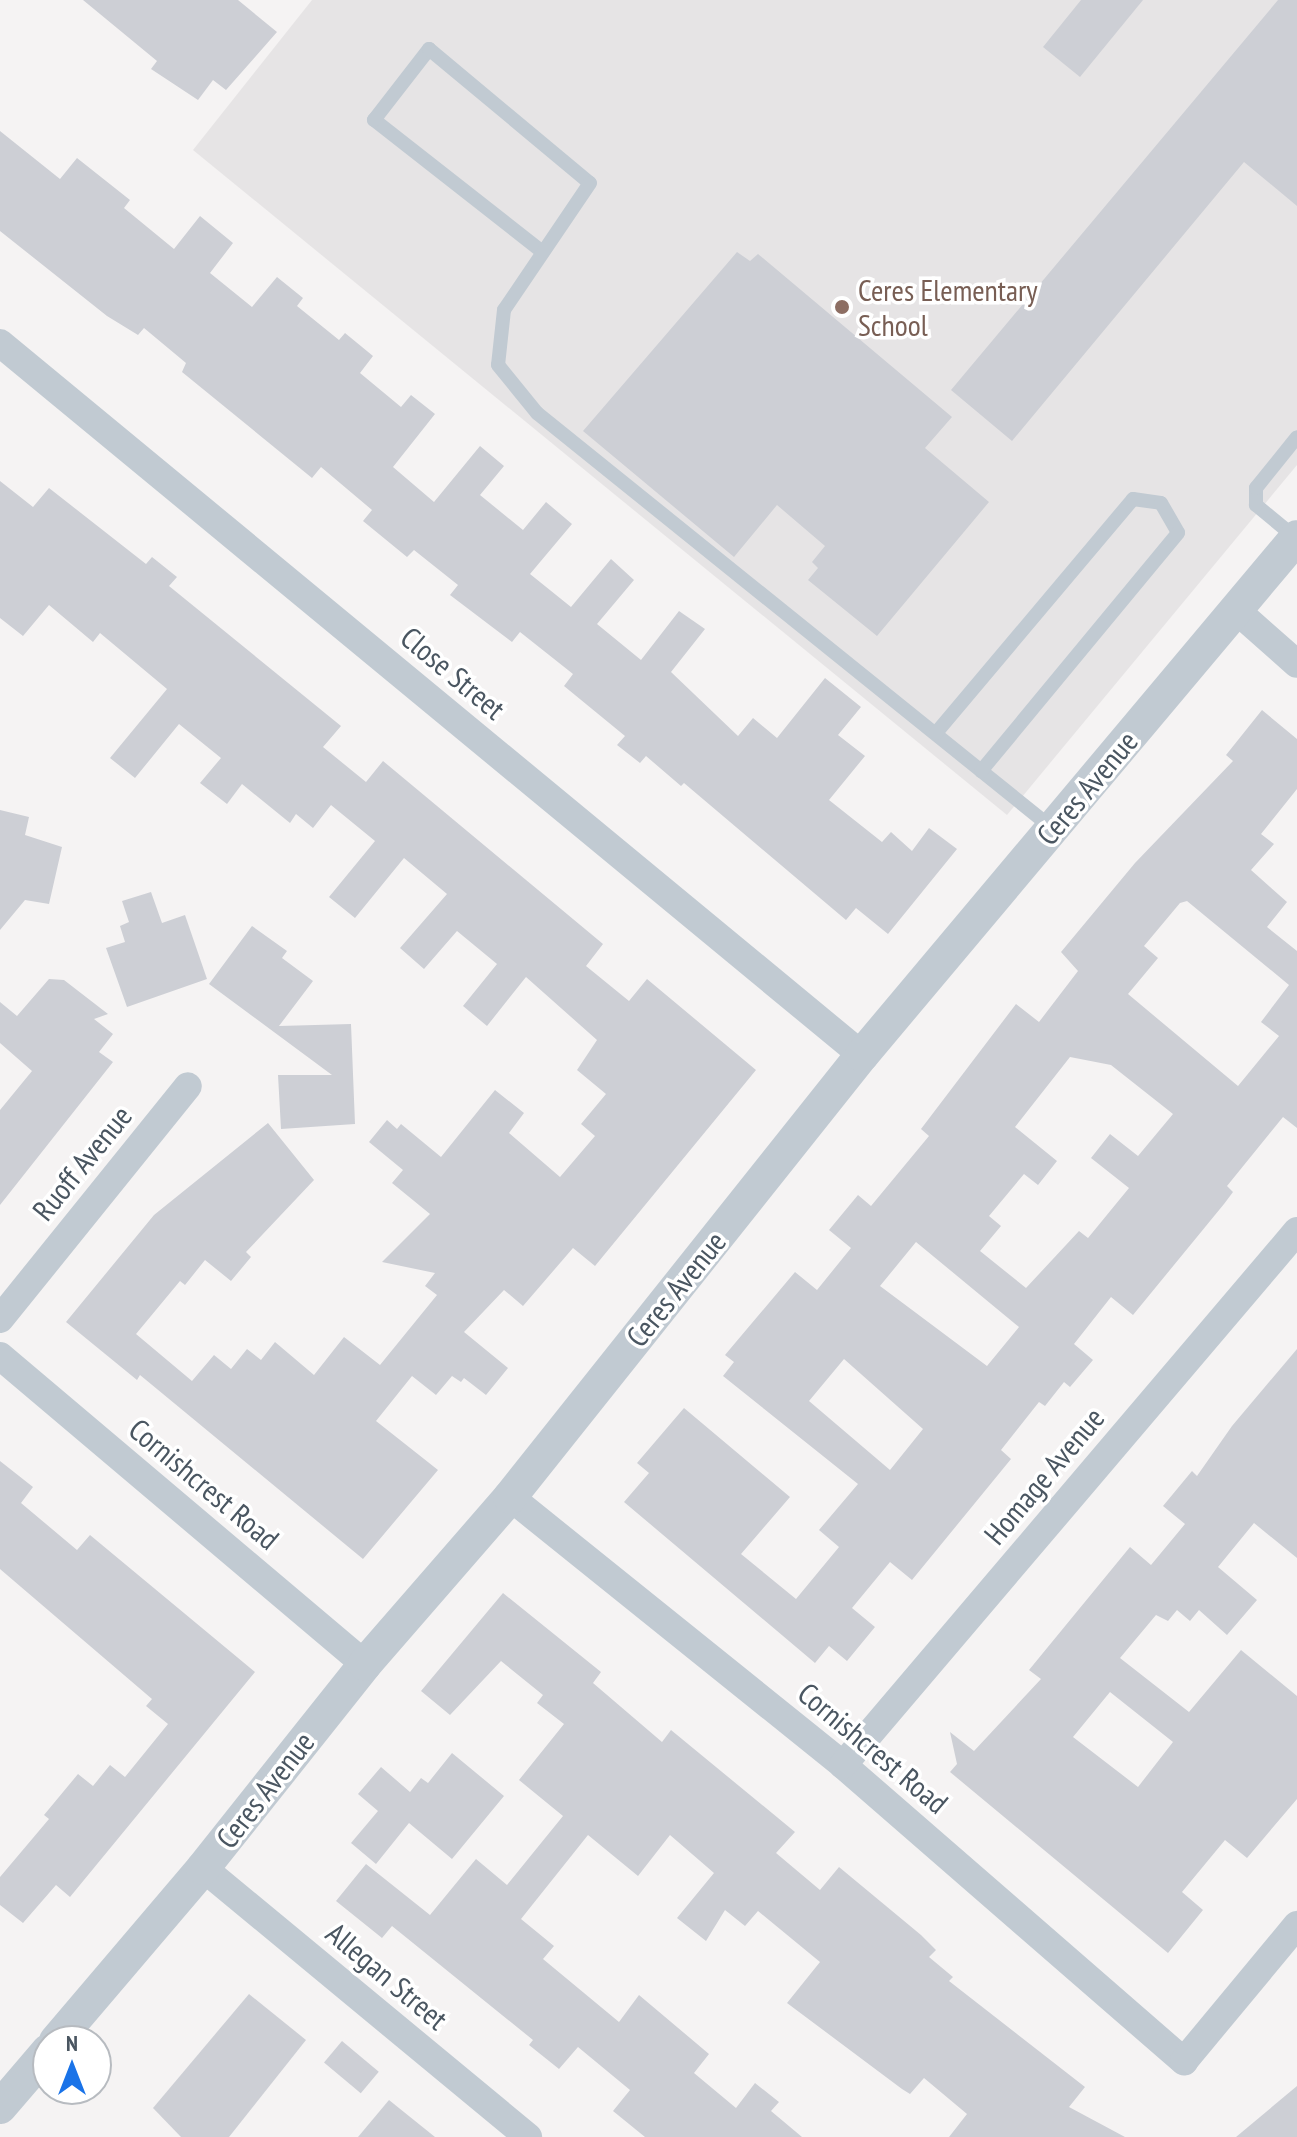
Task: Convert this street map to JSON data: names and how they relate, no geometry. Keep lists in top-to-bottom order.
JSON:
{
  "streets": {
    "street": [
      "Close Street",
      "Ceres Avenue",
      "Ruoff Avenue",
      "Homage Avenue",
      "Cornishcrest Road",
      "Allegan Street"
    ]
  },
  "crossings": [
    ["Close Street", "Ceres Avenue"],
    ["Ceres Avenue", "Cornishcrest Road"],
    ["Ceres Avenue", "Allegan Street"],
    ["Homage Avenue", "Cornishcrest Road"]
  ],
  "places": ["Ceres Elementary School"],
  "north": "top"
}
